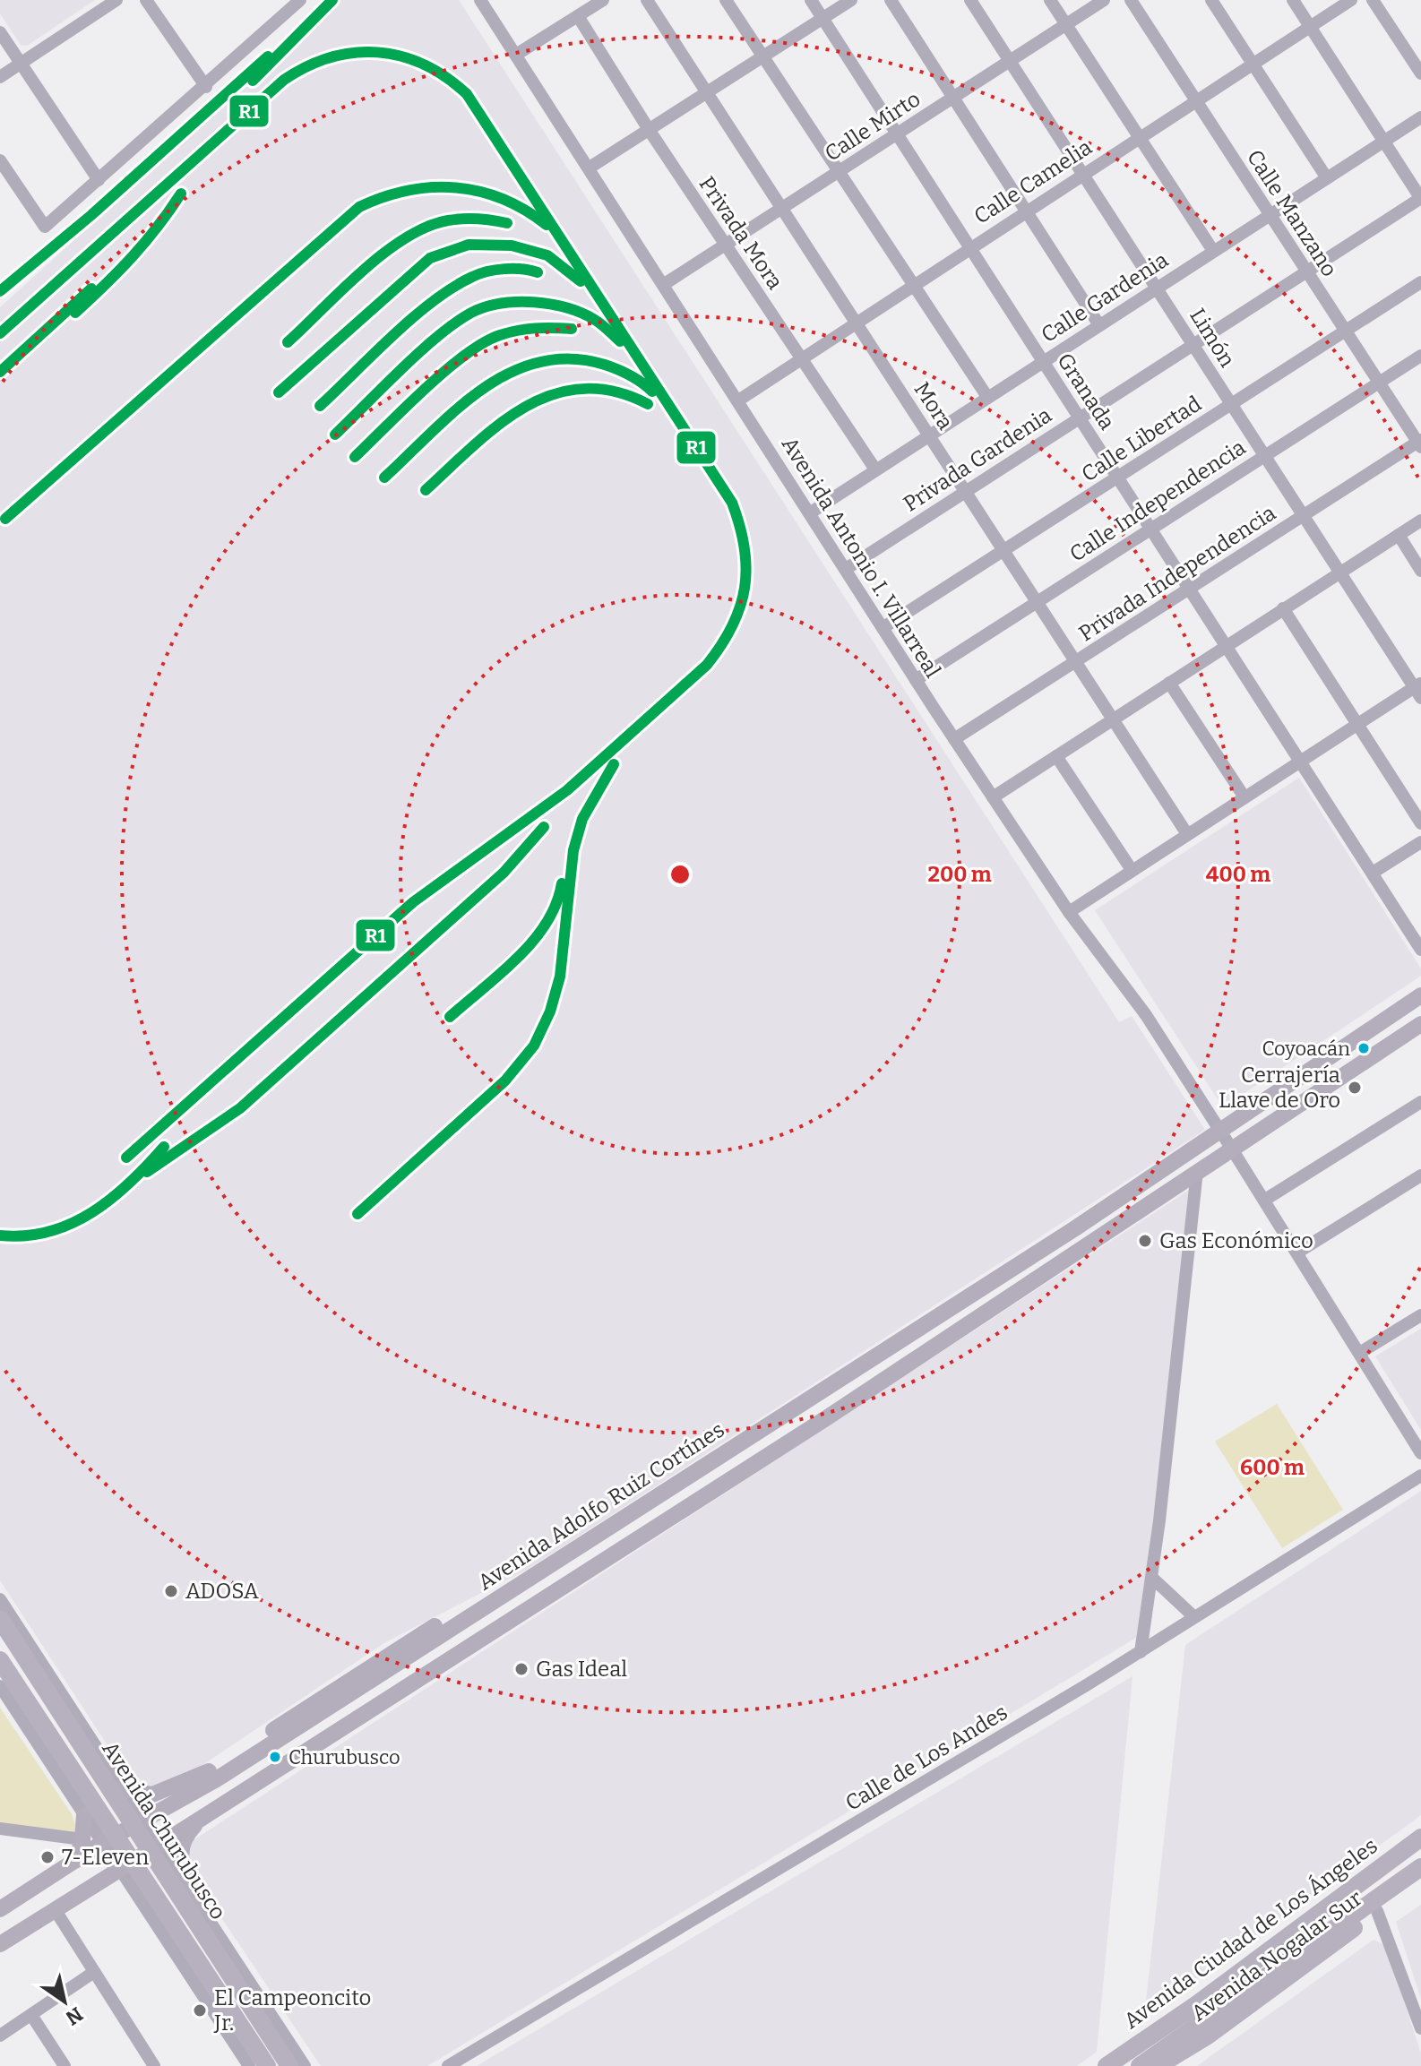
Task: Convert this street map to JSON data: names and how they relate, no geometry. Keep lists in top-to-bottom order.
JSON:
{
  "streets": {
    "highway": ["Avenida Churubusco", "Avenida Ciudad de Los Ángeles", "Avenida Nogalar Sur"],
    "main road": ["Avenida Adolfo Ruiz Cortínes"],
    "street": [
      "Calle Mirto",
      "Calle Camelia",
      "Calle Manzano",
      "Privada Mora",
      "Calle Gardenia",
      "Limón",
      "Granada",
      "Mora",
      "Calle Libertad",
      "Privada Gardenia",
      "Calle Independencia",
      "Avenida Antonio I. Villarreal",
      "Privada Independencia",
      "Calle de Los Andes"
    ]
  },
  "crossings": [
    ["Calle Mirto", "Privada Mora"],
    ["Calle Mirto", "Limón"],
    ["Calle Mirto", "Granada"],
    ["Calle Mirto", "Mora"],
    ["Calle Mirto", "Avenida Antonio I. Villarreal"],
    ["Calle Camelia", "Calle Manzano"],
    ["Calle Camelia", "Privada Mora"],
    ["Calle Camelia", "Limón"],
    ["Calle Camelia", "Granada"],
    ["Calle Camelia", "Mora"],
    ["Calle Camelia", "Avenida Antonio I. Villarreal"],
    ["Calle Manzano", "Calle Gardenia"],
    ["Calle Manzano", "Calle Libertad"],
    ["Calle Manzano", "Privada Gardenia"],
    ["Calle Manzano", "Calle Independencia"],
    ["Calle Manzano", "Privada Independencia"],
    ["Privada Mora", "Calle Gardenia"],
    ["Calle Gardenia", "Limón"],
    ["Calle Gardenia", "Granada"],
    ["Calle Gardenia", "Mora"],
    ["Calle Gardenia", "Avenida Antonio I. Villarreal"],
    ["Limón", "Calle Libertad"],
    ["Limón", "Privada Gardenia"],
    ["Limón", "Calle Independencia"],
    ["Limón", "Privada Independencia"],
    ["Granada", "Calle Libertad"],
    ["Granada", "Privada Gardenia"],
    ["Granada", "Calle Independencia"],
    ["Granada", "Privada Independencia"],
    ["Mora", "Calle Libertad"],
    ["Mora", "Privada Gardenia"],
    ["Mora", "Calle Independencia"],
    ["Mora", "Privada Independencia"],
    ["Calle Libertad", "Avenida Antonio I. Villarreal"],
    ["Privada Gardenia", "Avenida Antonio I. Villarreal"],
    ["Calle Independencia", "Avenida Antonio I. Villarreal"],
    ["Avenida Antonio I. Villarreal", "Privada Independencia"],
    ["Avenida Antonio I. Villarreal", "Avenida Adolfo Ruiz Cortínes"]
  ],
  "places": [
    "Coyoacán",
    "Cerrajería Llave de Oro",
    "Gas Económico",
    "ADOSA",
    "Gas Ideal",
    "Churubusco",
    "7-Eleven",
    "El Campeoncito Jr."
  ],
  "lines": ["transit line R1"],
  "north": "bottom right",
  "rings": ["200 m", "400 m", "600 m"]
}
